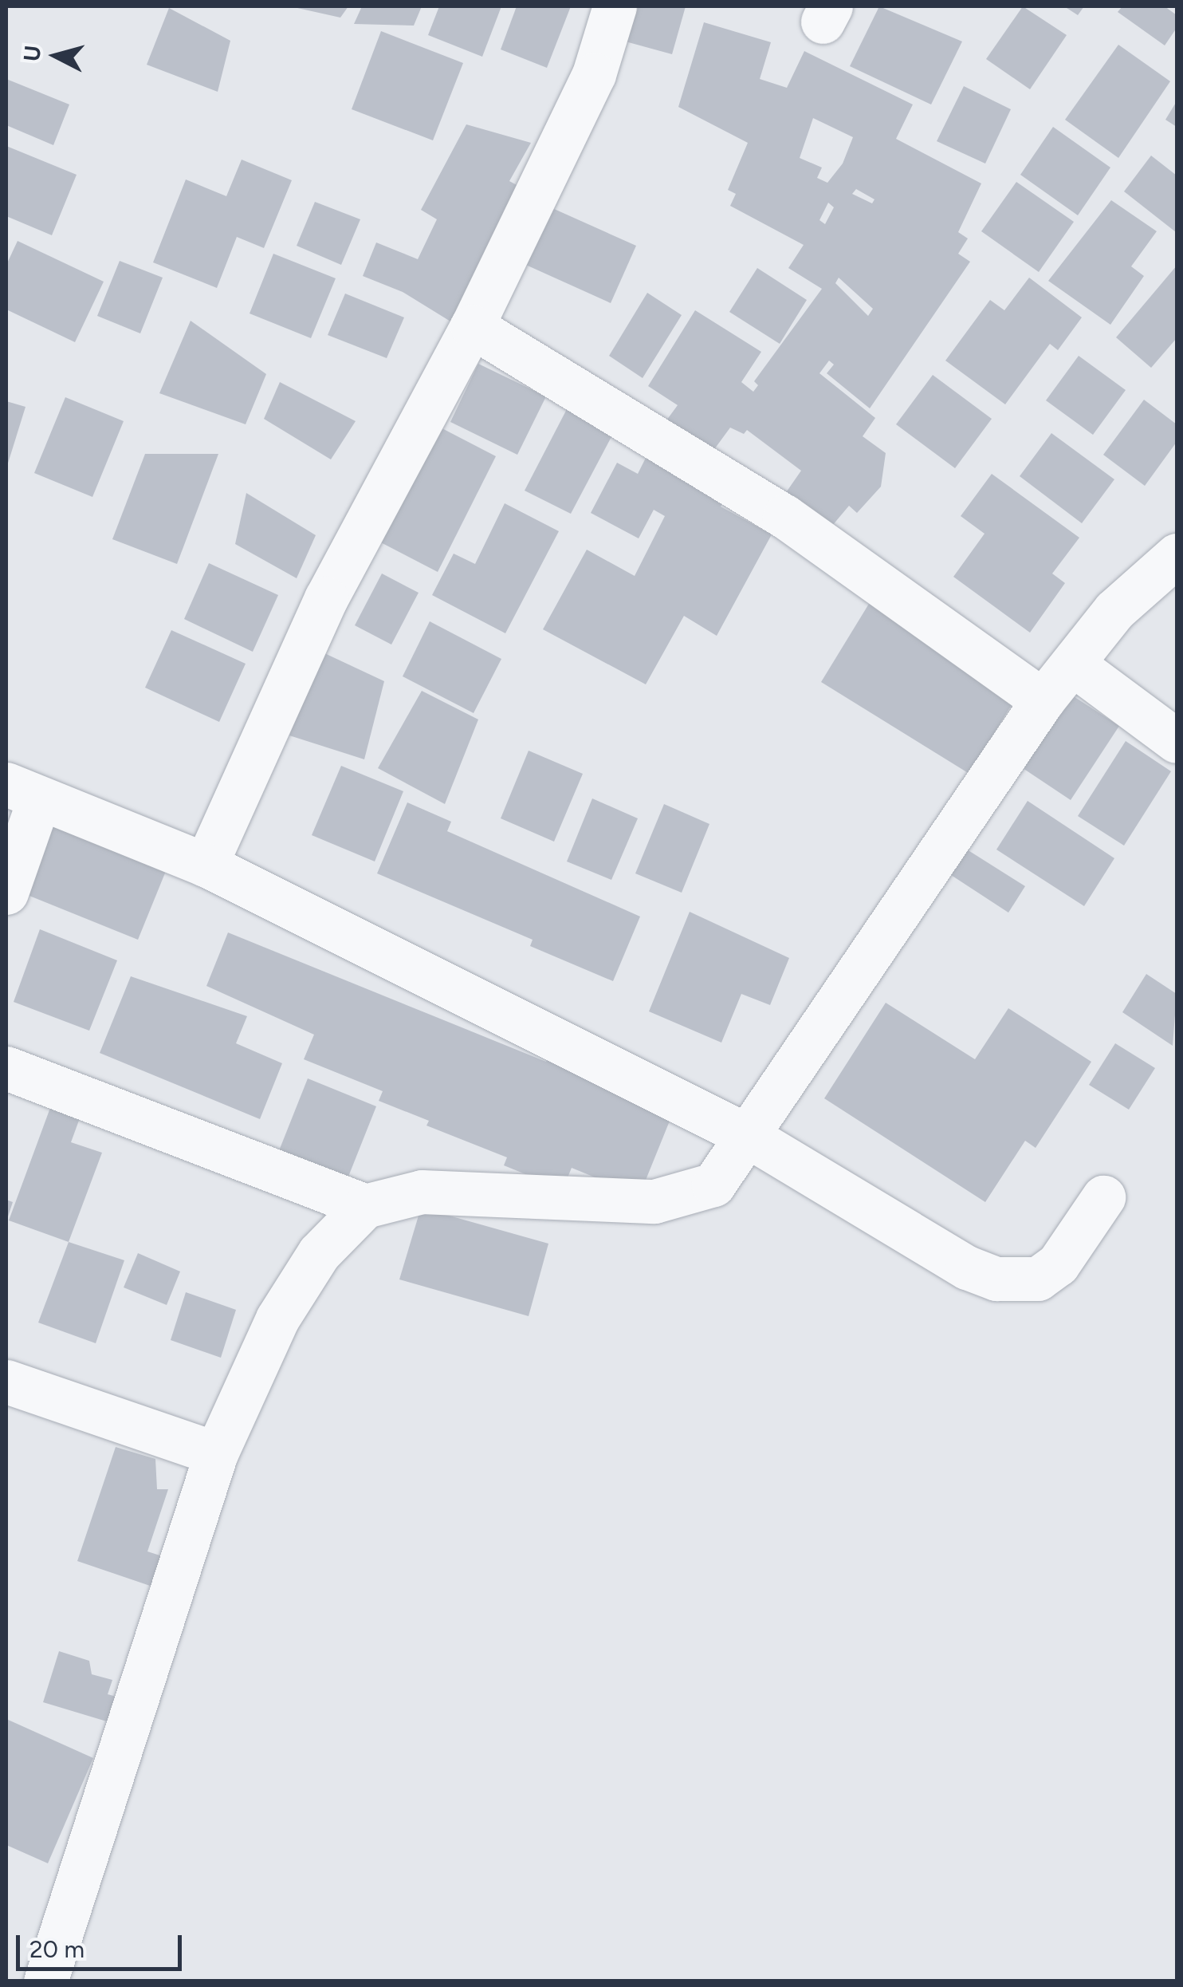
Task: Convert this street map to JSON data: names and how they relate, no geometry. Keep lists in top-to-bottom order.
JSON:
{
  "scale_bar": "20 m",
  "north": "left"
}
